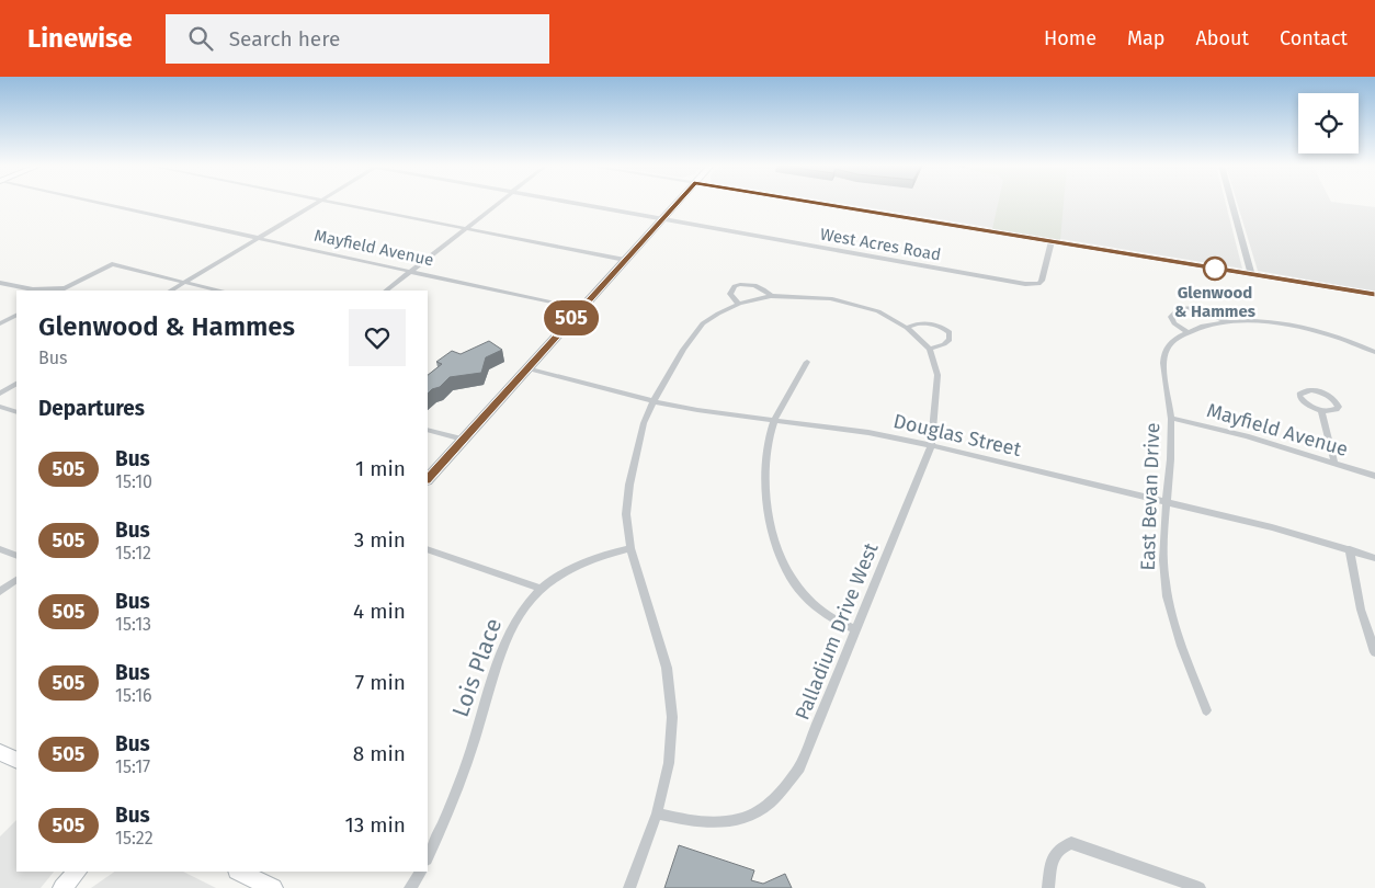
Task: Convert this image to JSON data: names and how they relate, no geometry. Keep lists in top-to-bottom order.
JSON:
{
  "streets": {
    "street": [
      "West Acres Road",
      "Mayfield Avenue",
      "Douglas Street",
      "East Bevan Drive",
      "Palladium Drive West",
      "Lois Place"
    ]
  },
  "crossings": [
    ["Mayfield Avenue", "East Bevan Drive"],
    ["Douglas Street", "East Bevan Drive"],
    ["Douglas Street", "Palladium Drive West"]
  ],
  "places": ["Glenwood & Hammes"],
  "lines": ["bus line 505"],
  "page": {
    "header": "Linewise",
    "search": "Search here",
    "nav": [
      "Home",
      "Map",
      "About",
      "Contact"
    ],
    "on_map": "505",
    "heading": [
      ["Glenwood & Hammes", "Bus"],
      "Departures"
    ],
    "list": [
      {
        "mark": "505",
        "name": "Bus",
        "note": "15:10",
        "value": "1 min"
      },
      {
        "mark": "505",
        "name": "Bus",
        "note": "15:12",
        "value": "3 min"
      },
      {
        "mark": "505",
        "name": "Bus",
        "note": "15:13",
        "value": "4 min"
      },
      {
        "mark": "505",
        "name": "Bus",
        "note": "15:16",
        "value": "7 min"
      },
      {
        "mark": "505",
        "name": "Bus",
        "note": "15:17",
        "value": "8 min"
      },
      {
        "mark": "505",
        "name": "Bus",
        "note": "15:22",
        "value": "13 min"
      }
    ]
  }
}
